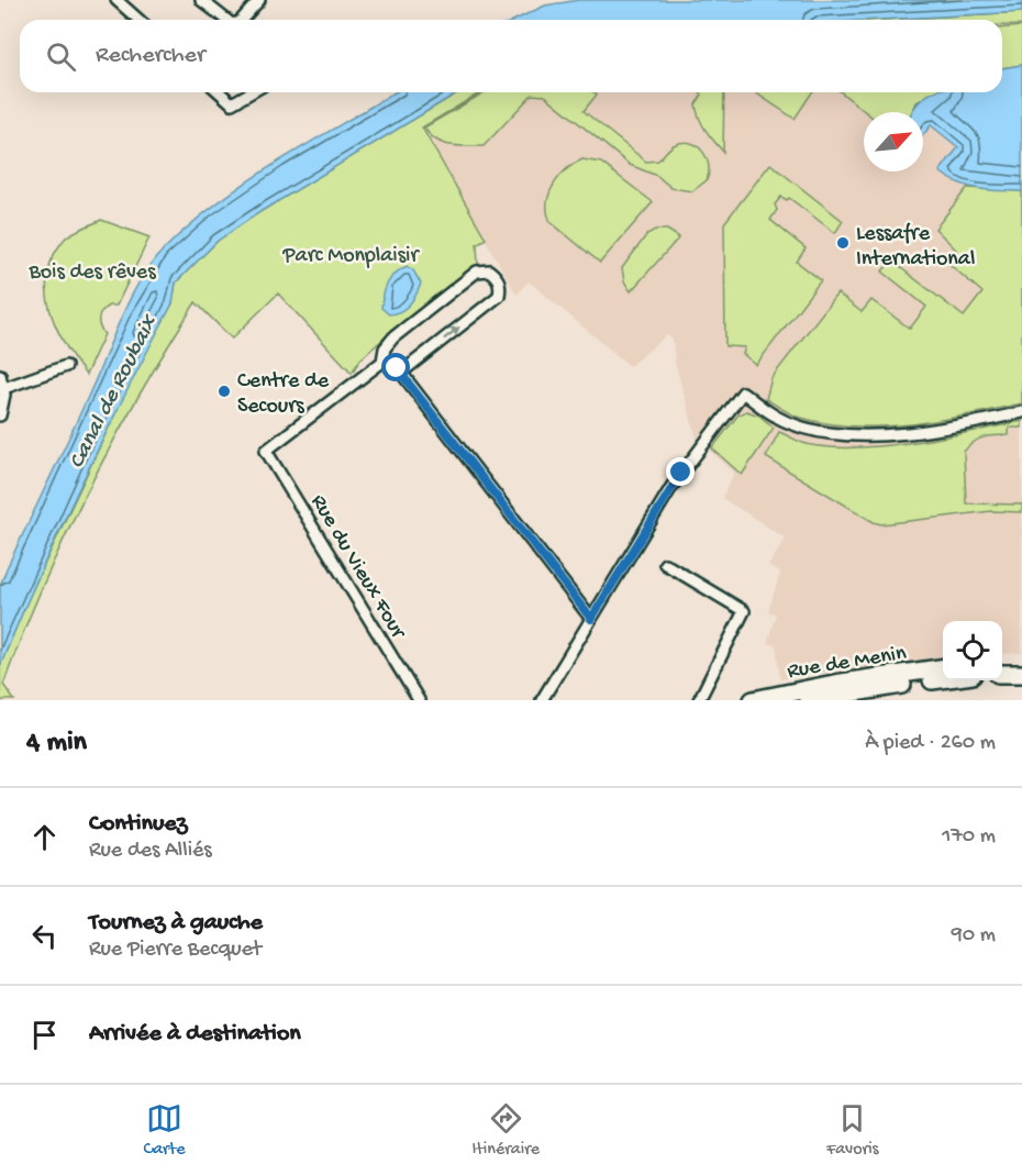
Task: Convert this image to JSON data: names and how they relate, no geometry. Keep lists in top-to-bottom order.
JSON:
{
  "streets": {
    "main road": ["Rue de Menin"],
    "street": ["Rue du Vieux Four"]
  },
  "water": ["Canal de Roubaix"],
  "parks": ["Parc Monplaisir", "Bois des rêves"],
  "places": ["Lessafre International", "Centre de Secours"],
  "north": "top right",
  "page": {
    "search": "Rechercher",
    "heading": ["4 min", "À pied · 260 m"],
    "list": [
      ["Continuez", "Rue des Alliés", "170 m"],
      ["Tournez à gauche", "Rue Pierre Becquet", "90 m"],
      "Arrivée à destination"
    ],
    "nav": ["Carte", "Itinéraire", "Favoris"]
  }
}
